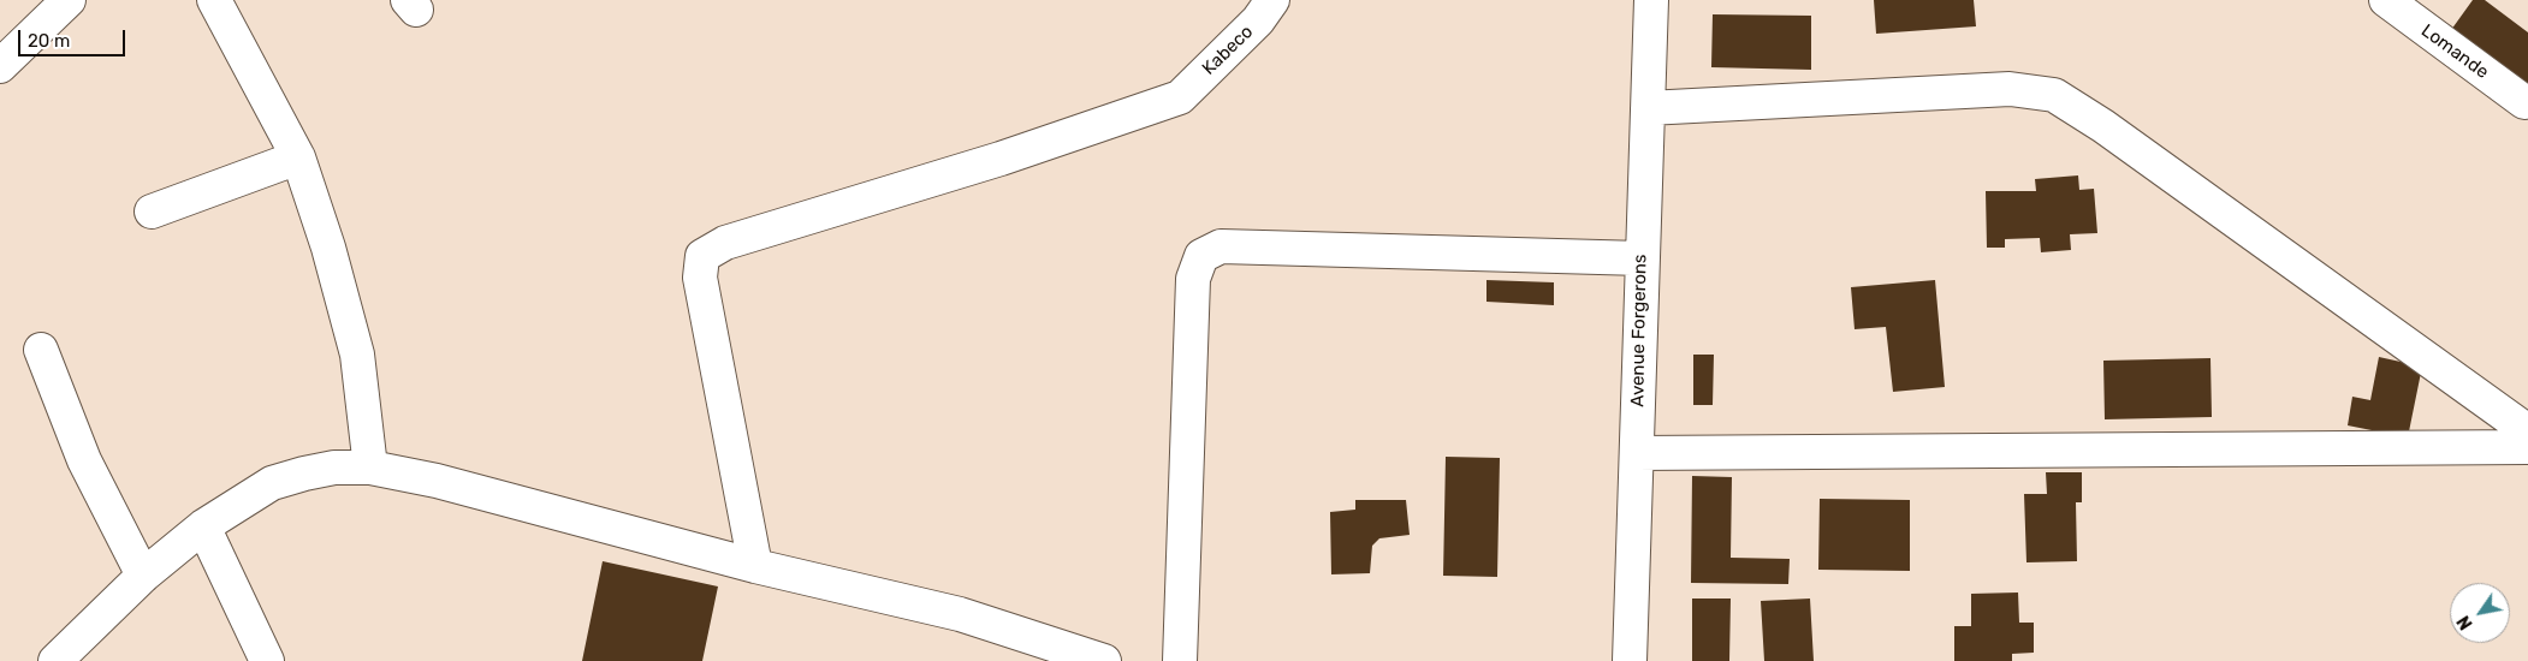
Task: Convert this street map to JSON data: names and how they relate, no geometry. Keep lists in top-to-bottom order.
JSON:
{
  "streets": {
    "street": ["Kabeco", "Lomande", "Avenue Forgerons"]
  },
  "scale_bar": "20 m",
  "north": "bottom left"
}
